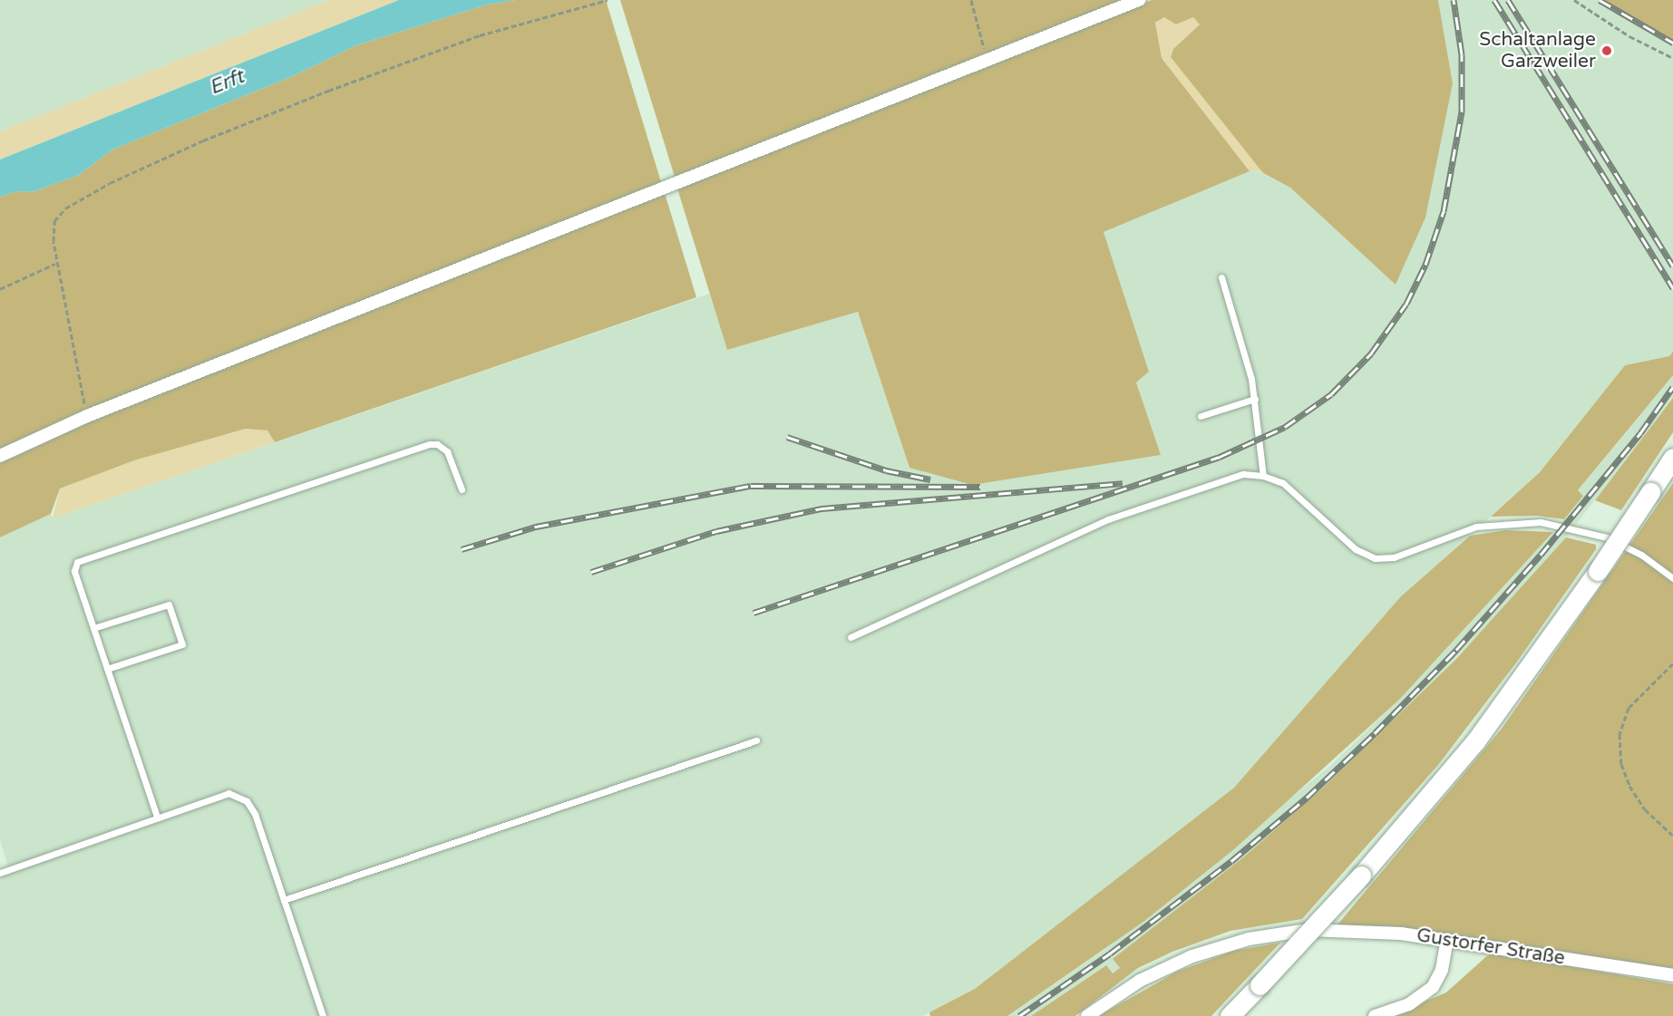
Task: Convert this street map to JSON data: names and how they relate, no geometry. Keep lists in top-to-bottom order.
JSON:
{
  "streets": {
    "street": ["Gustorfer Straße"]
  },
  "water": ["Erft"],
  "places": ["Schaltanlage Garzweiler"]
}
